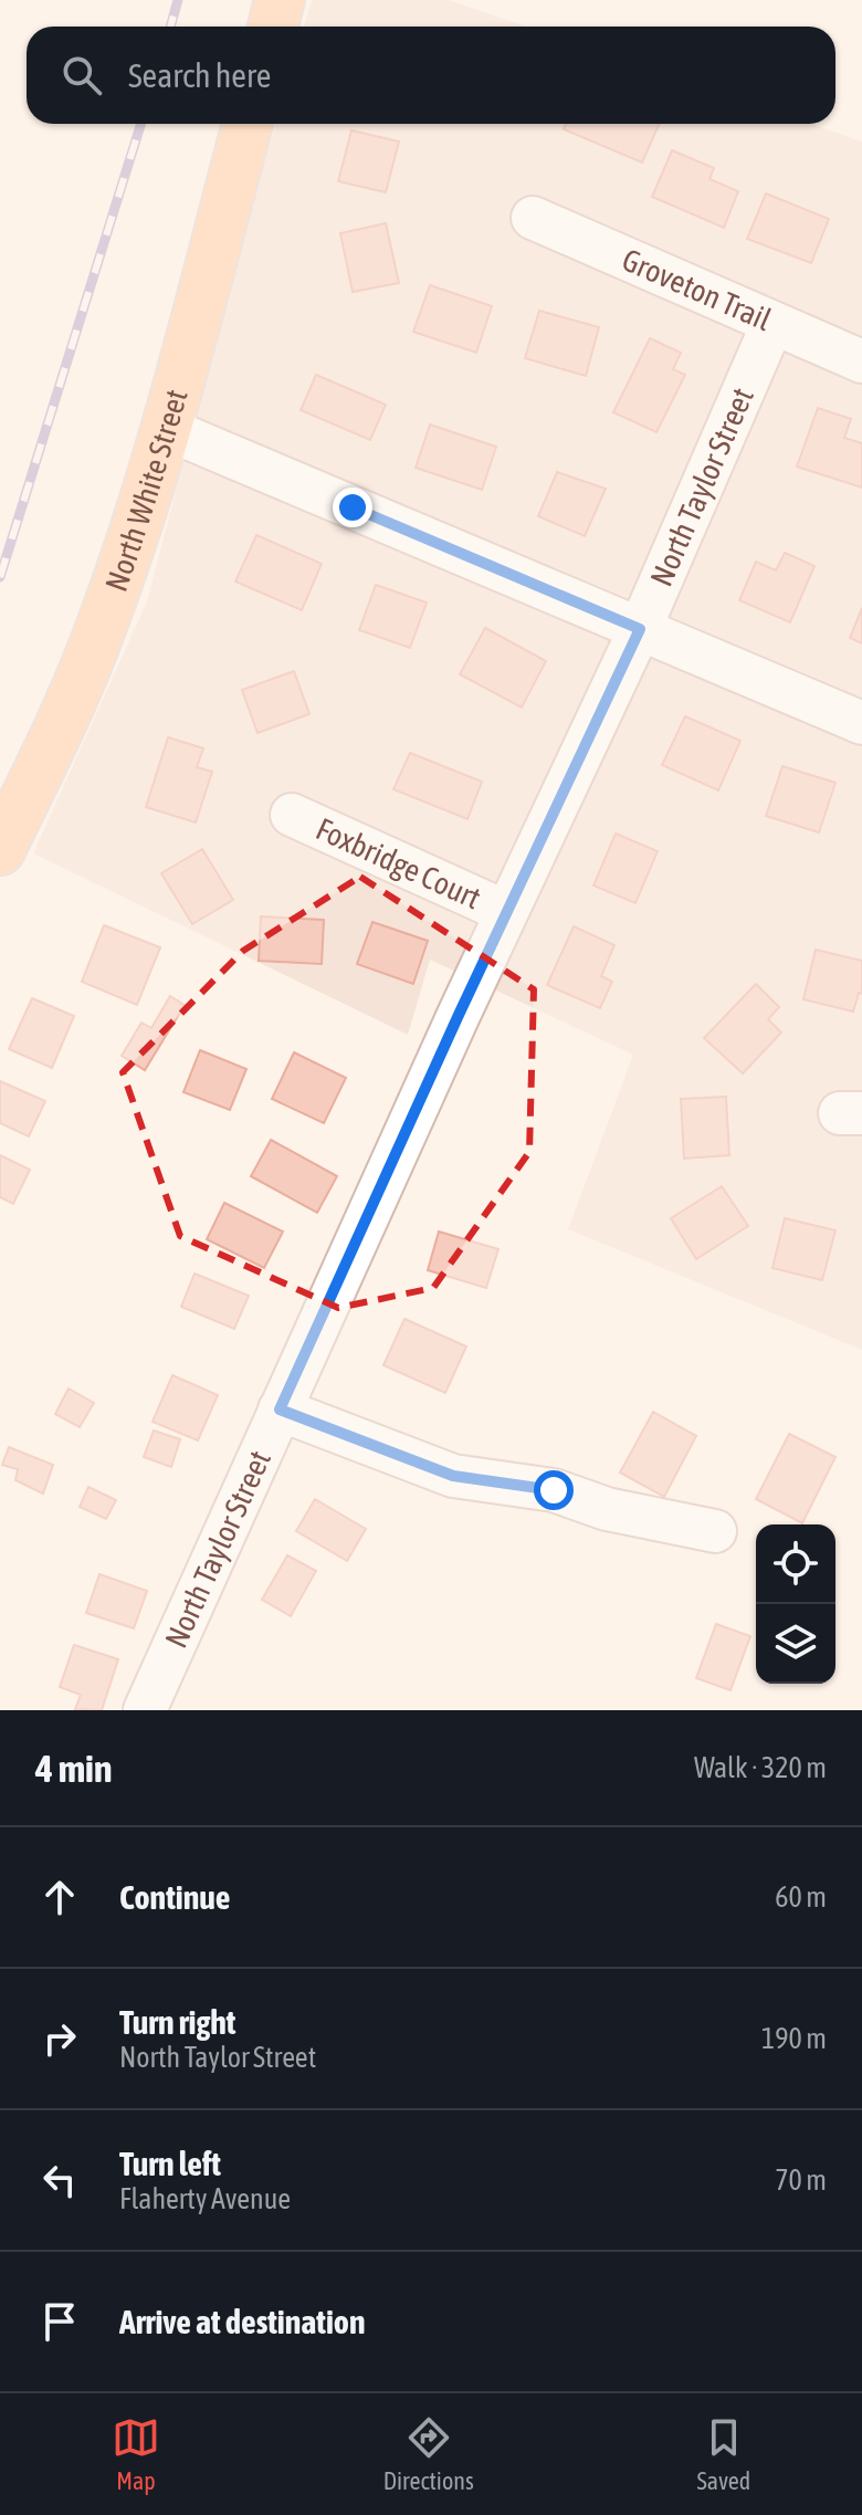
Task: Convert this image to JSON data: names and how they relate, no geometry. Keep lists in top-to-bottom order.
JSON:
{
  "streets": {
    "main road": ["North White Street"],
    "street": ["Groveton Trail", "North Taylor Street", "Foxbridge Court"]
  },
  "crossings": [
    ["Groveton Trail", "North Taylor Street"],
    ["North Taylor Street", "Foxbridge Court"]
  ],
  "page": {
    "search": "Search here",
    "heading": ["4 min", "Walk · 320 m"],
    "list": [
      ["Continue", "60 m"],
      ["Turn right", "North Taylor Street", "190 m"],
      ["Turn left", "Flaherty Avenue", "70 m"],
      "Arrive at destination"
    ],
    "nav": ["Map", "Directions", "Saved"]
  }
}
